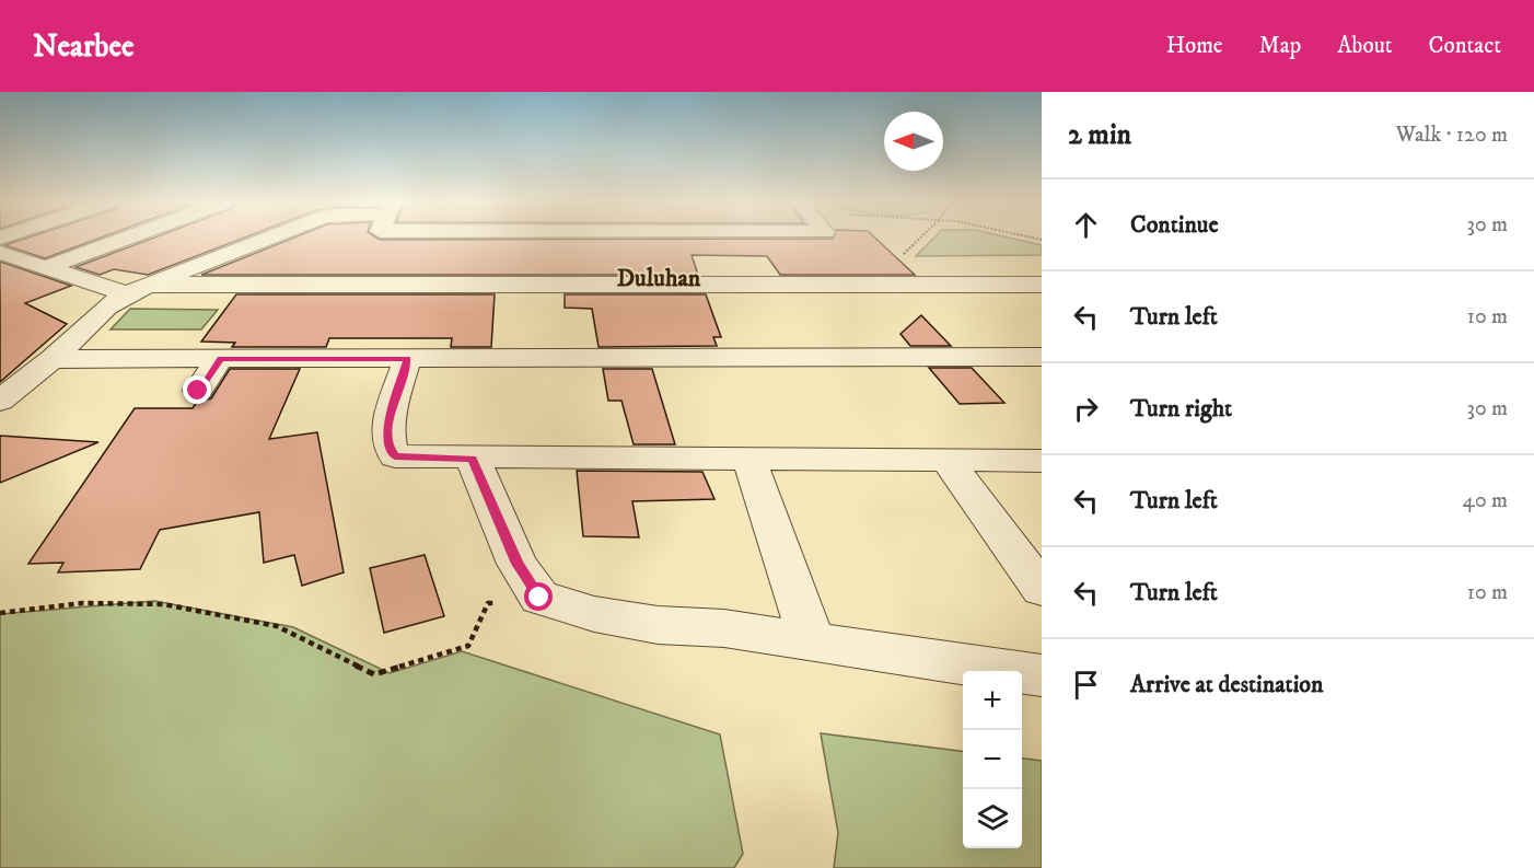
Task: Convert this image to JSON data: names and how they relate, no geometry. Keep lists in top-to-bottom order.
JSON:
{
  "districts": ["Duluhan"],
  "north": "left",
  "page": {
    "header": "Nearbee",
    "nav": [
      "Home",
      "Map",
      "About",
      "Contact"
    ],
    "heading": ["2 min", "Walk · 120 m"],
    "list": [
      ["Continue", "30 m"],
      ["Turn left", "10 m"],
      ["Turn right", "30 m"],
      ["Turn left", "40 m"],
      ["Turn left", "10 m"],
      "Arrive at destination"
    ],
    "map_buttons": ["+", "−"]
  }
}
